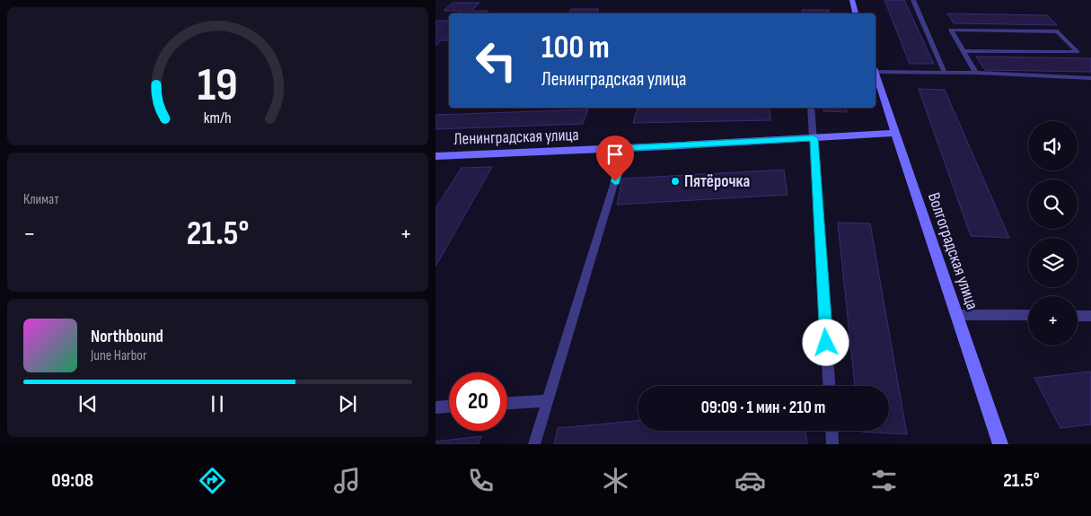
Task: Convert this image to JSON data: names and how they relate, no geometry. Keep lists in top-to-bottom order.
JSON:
{
  "streets": {
    "street": ["Ленинградская улица", "Волгоградская улица"]
  },
  "crossings": [
    ["Ленинградская улица", "Волгоградская улица"]
  ],
  "places": ["Пятёрочка"],
  "page": {
    "turn": ["100 m", "Ленинградская улица"],
    "map_buttons": "+",
    "tile": "Климат",
    "heat": ["−", "21.5°", "+"],
    "song": ["Northbound", "June Harbor"],
    "limit": "20",
    "trip": "09:09 · 1 мин · 210 m",
    "tabs": ["09:08", "21.5°"],
    "gauge": ["19", "km/h"]
  }
}
